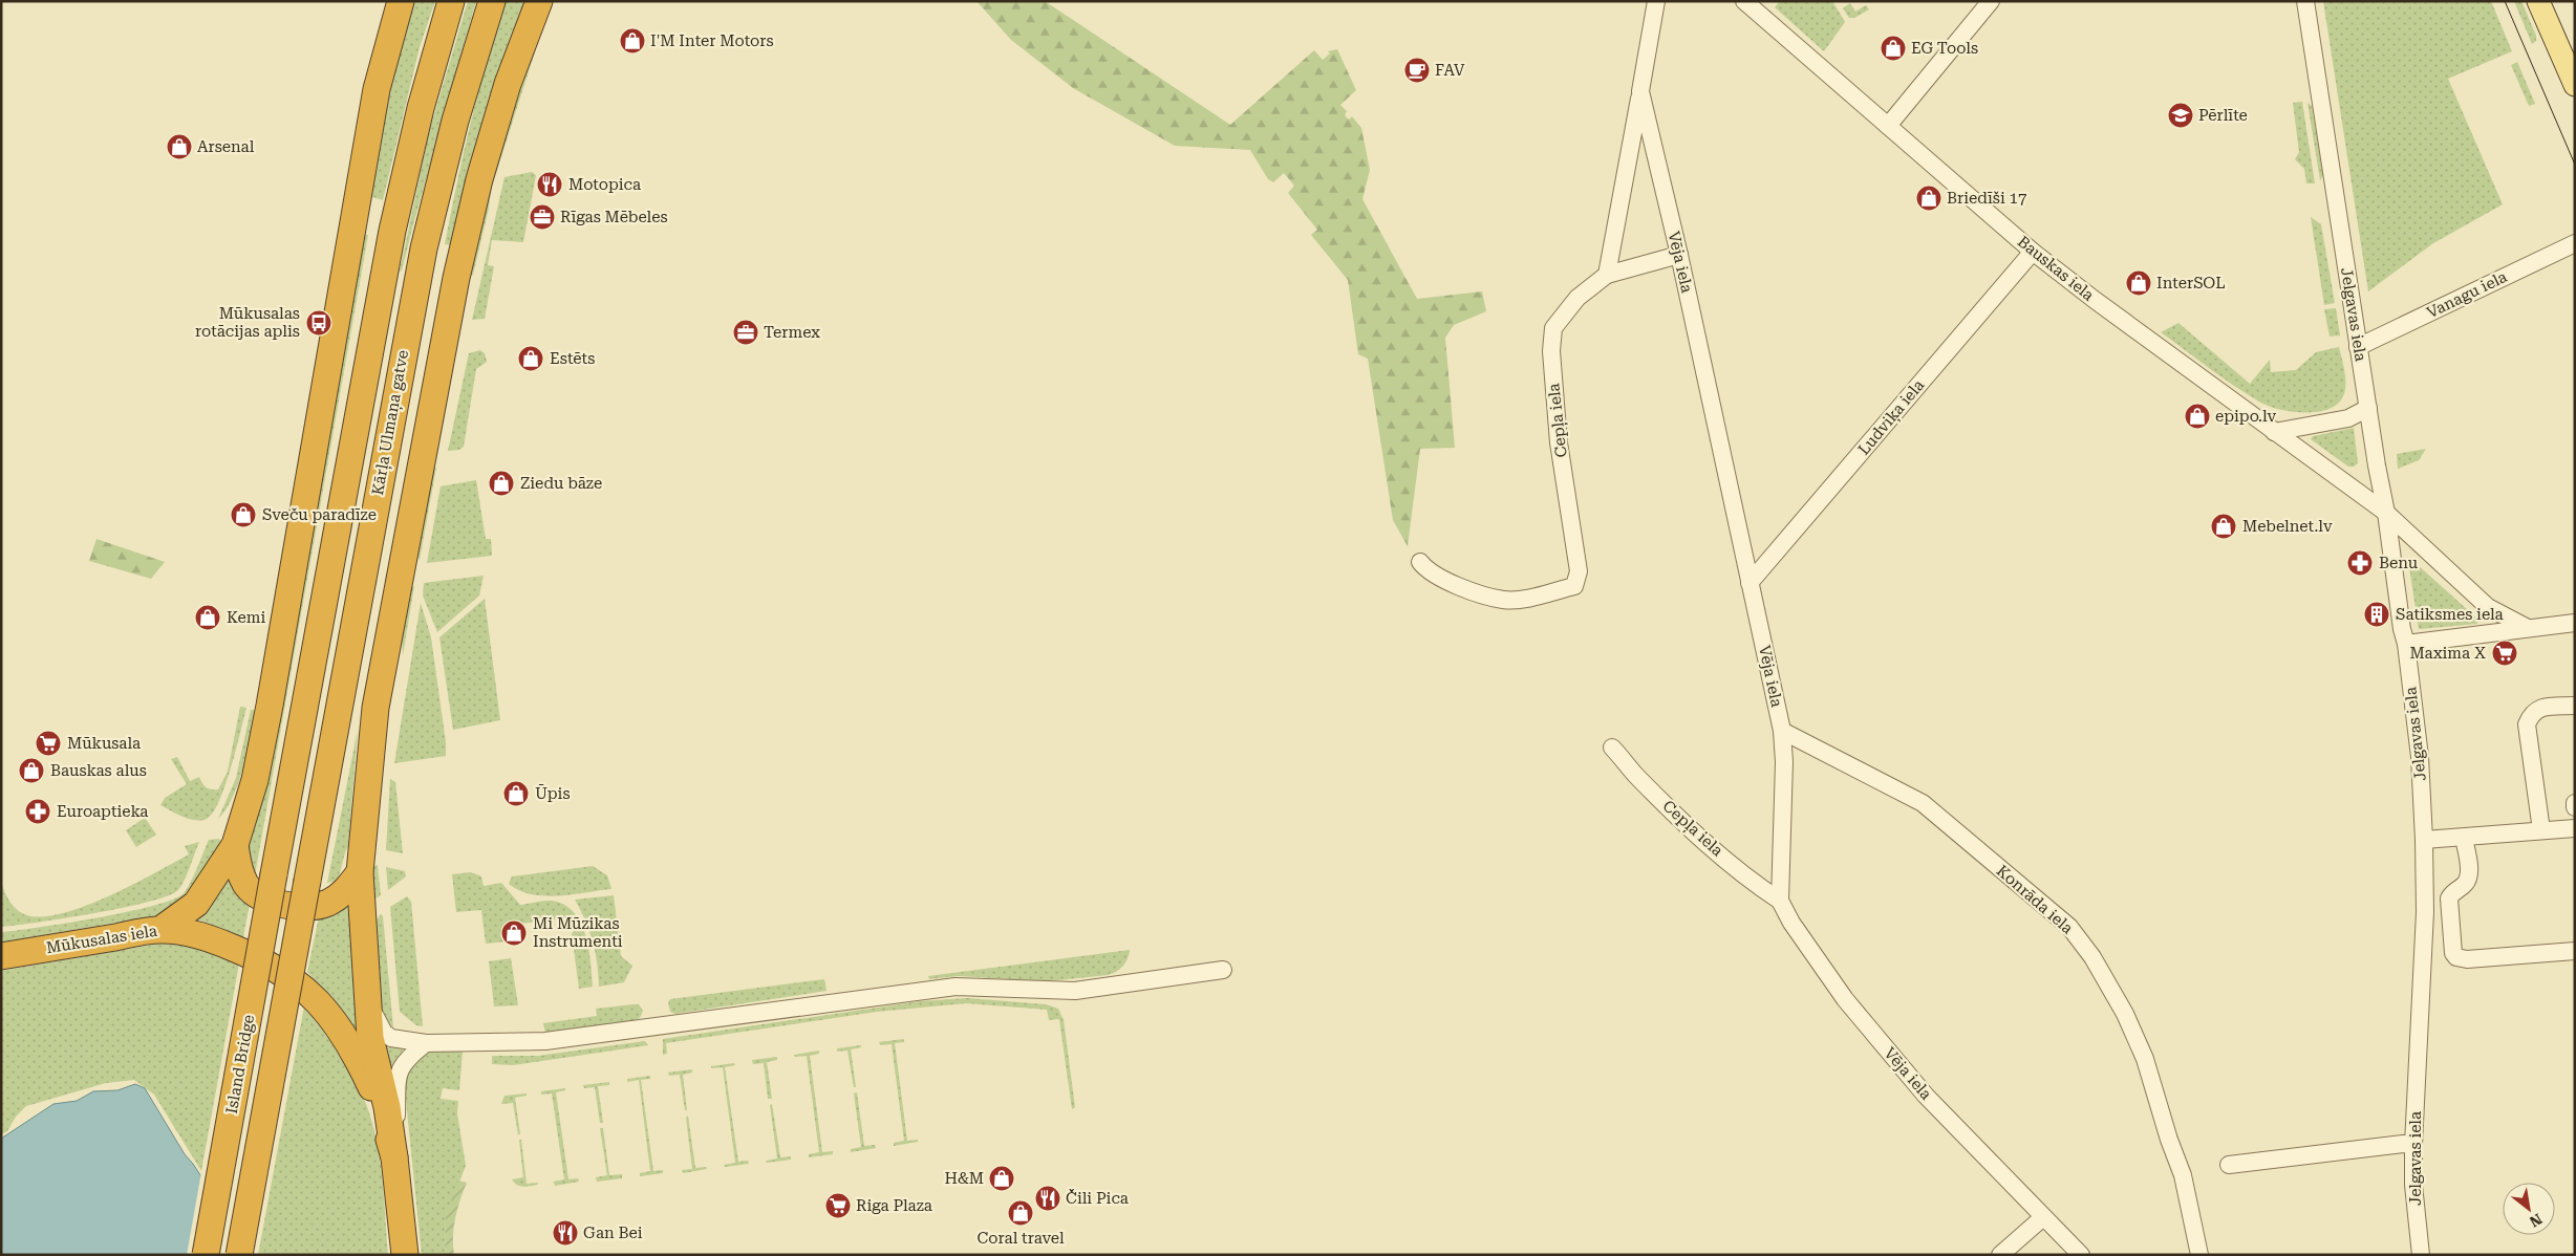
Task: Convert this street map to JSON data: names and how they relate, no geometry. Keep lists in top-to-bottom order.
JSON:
{
  "streets": {
    "highway": ["Kārļa Ulmaņa gatve", "Mūkusalas iela", "Island Bridge"],
    "street": [
      "Vēja iela",
      "Bauskas iela",
      "Vanagu iela",
      "Jelgavas iela",
      "Ludviķa iela",
      "Cepļa iela",
      "Konrāda iela"
    ]
  },
  "crossings": [
    ["Vēja iela", "Ludviķa iela"],
    ["Vēja iela", "Cepļa iela"],
    ["Vēja iela", "Konrāda iela"],
    ["Bauskas iela", "Jelgavas iela"],
    ["Bauskas iela", "Ludviķa iela"],
    ["Vanagu iela", "Jelgavas iela"],
    ["Kārļa Ulmaņa gatve", "Island Bridge"]
  ],
  "places": {
    "shop": [
      "I'M Inter Motors",
      "EG Tools",
      "Arsenal",
      "Briedīši 17",
      "InterSOL",
      "Estēts",
      "epipo.lv",
      "Ziedu bāze",
      "Sveču paradīze",
      "Mebelnet.lv",
      "Kemi",
      "Bauskas alus",
      "Ūpis",
      "Mi Mūzikas Instrumenti",
      "H&M",
      "Coral travel"
    ],
    "cafe": ["FAV"],
    "school or university": ["Pērlīte"],
    "restaurant": ["Motopica", "Čili Pica", "Gan Bei"],
    "office": ["Rīgas Mēbeles", "Termex"],
    "bus stop": ["Mūkusalas rotācijas aplis"],
    "pharmacy": ["Benu", "Euroaptieka"],
    "building": ["Satiksmes iela"],
    "supermarket": ["Maxima X", "Mūkusala", "Riga Plaza"]
  },
  "north": "bottom right"
}
